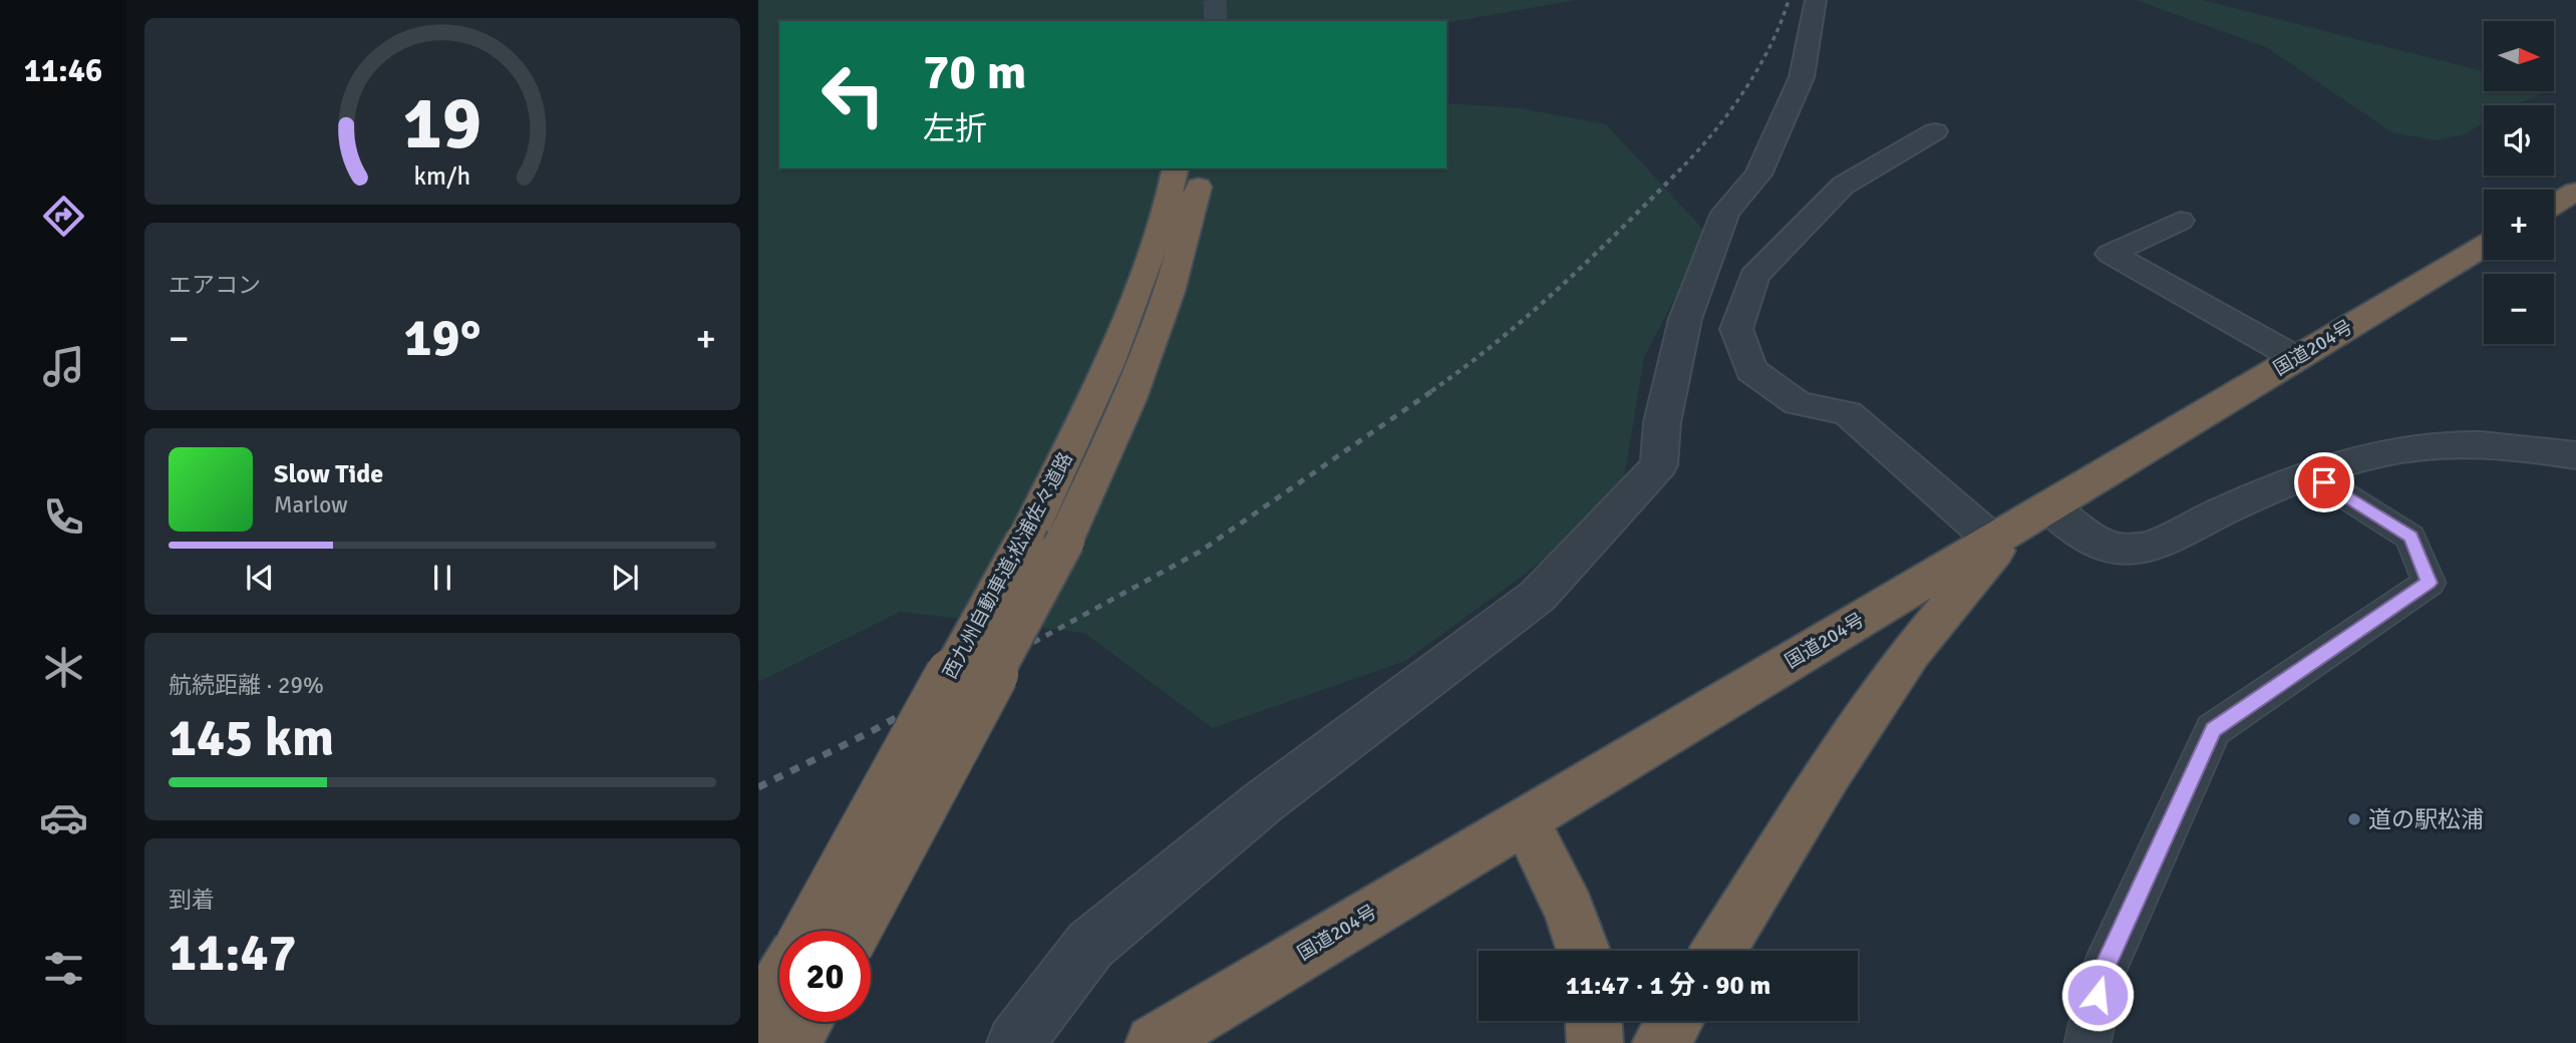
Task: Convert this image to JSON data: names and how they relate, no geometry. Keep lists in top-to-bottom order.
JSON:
{
  "streets": {
    "highway": ["国道204号", "西九州自動車道;松浦佐々道路"]
  },
  "places": ["道の駅松浦"],
  "north": "right",
  "page": {
    "tabs": "11:46",
    "map_buttons": ["+", "−"],
    "turn": ["70 m", "左折"],
    "tile": [
      "エアコン",
      ["航続距離 · 29%", "145 km"],
      ["到着", "11:47"]
    ],
    "heat": ["−", "19°", "+"],
    "song": ["Slow Tide", "Marlow"],
    "limit": "20",
    "trip": "11:47 · 1 分 · 90 m",
    "gauge": ["19", "km/h"]
  }
}
